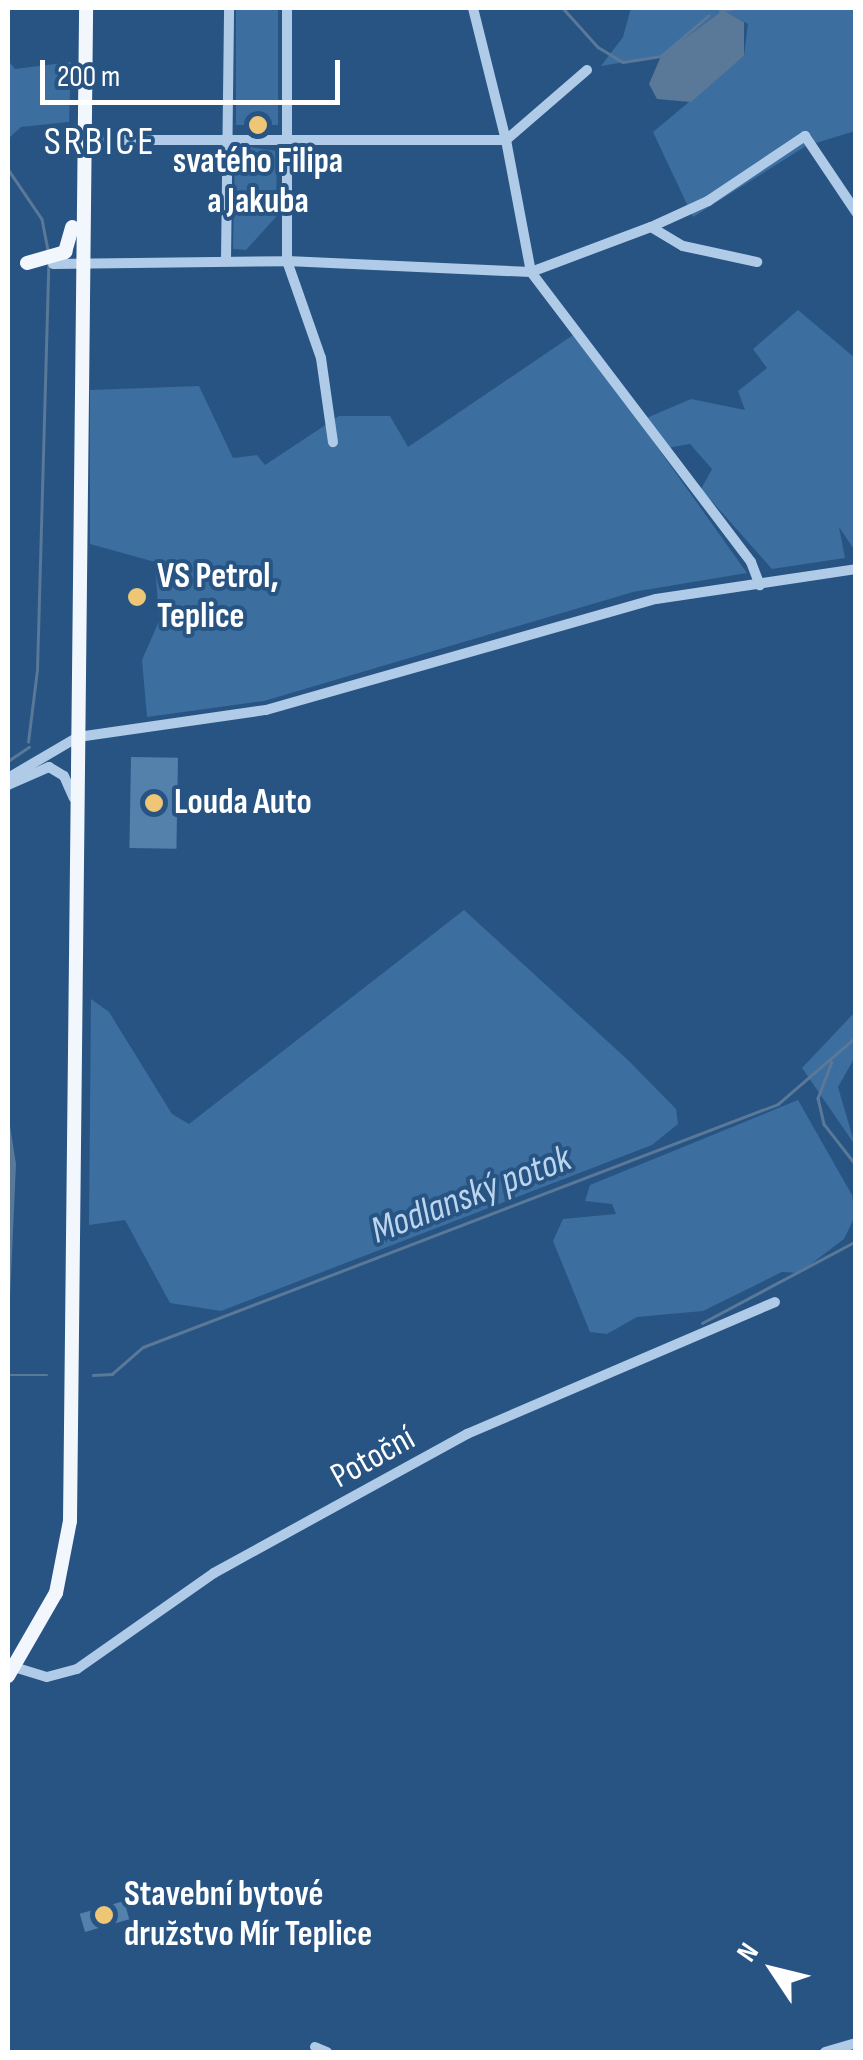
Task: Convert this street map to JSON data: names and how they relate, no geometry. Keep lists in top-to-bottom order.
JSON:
{
  "streets": {
    "street": ["Potoční"]
  },
  "districts": ["SRBICE"],
  "water": ["Modlanský potok"],
  "places": [
    "svatého Filipa a Jakuba",
    "VS Petrol, Teplice",
    "Louda Auto",
    "Stavební bytové družstvo Mír Teplice"
  ],
  "scale_bar": "200 m",
  "north": "top left"
}
